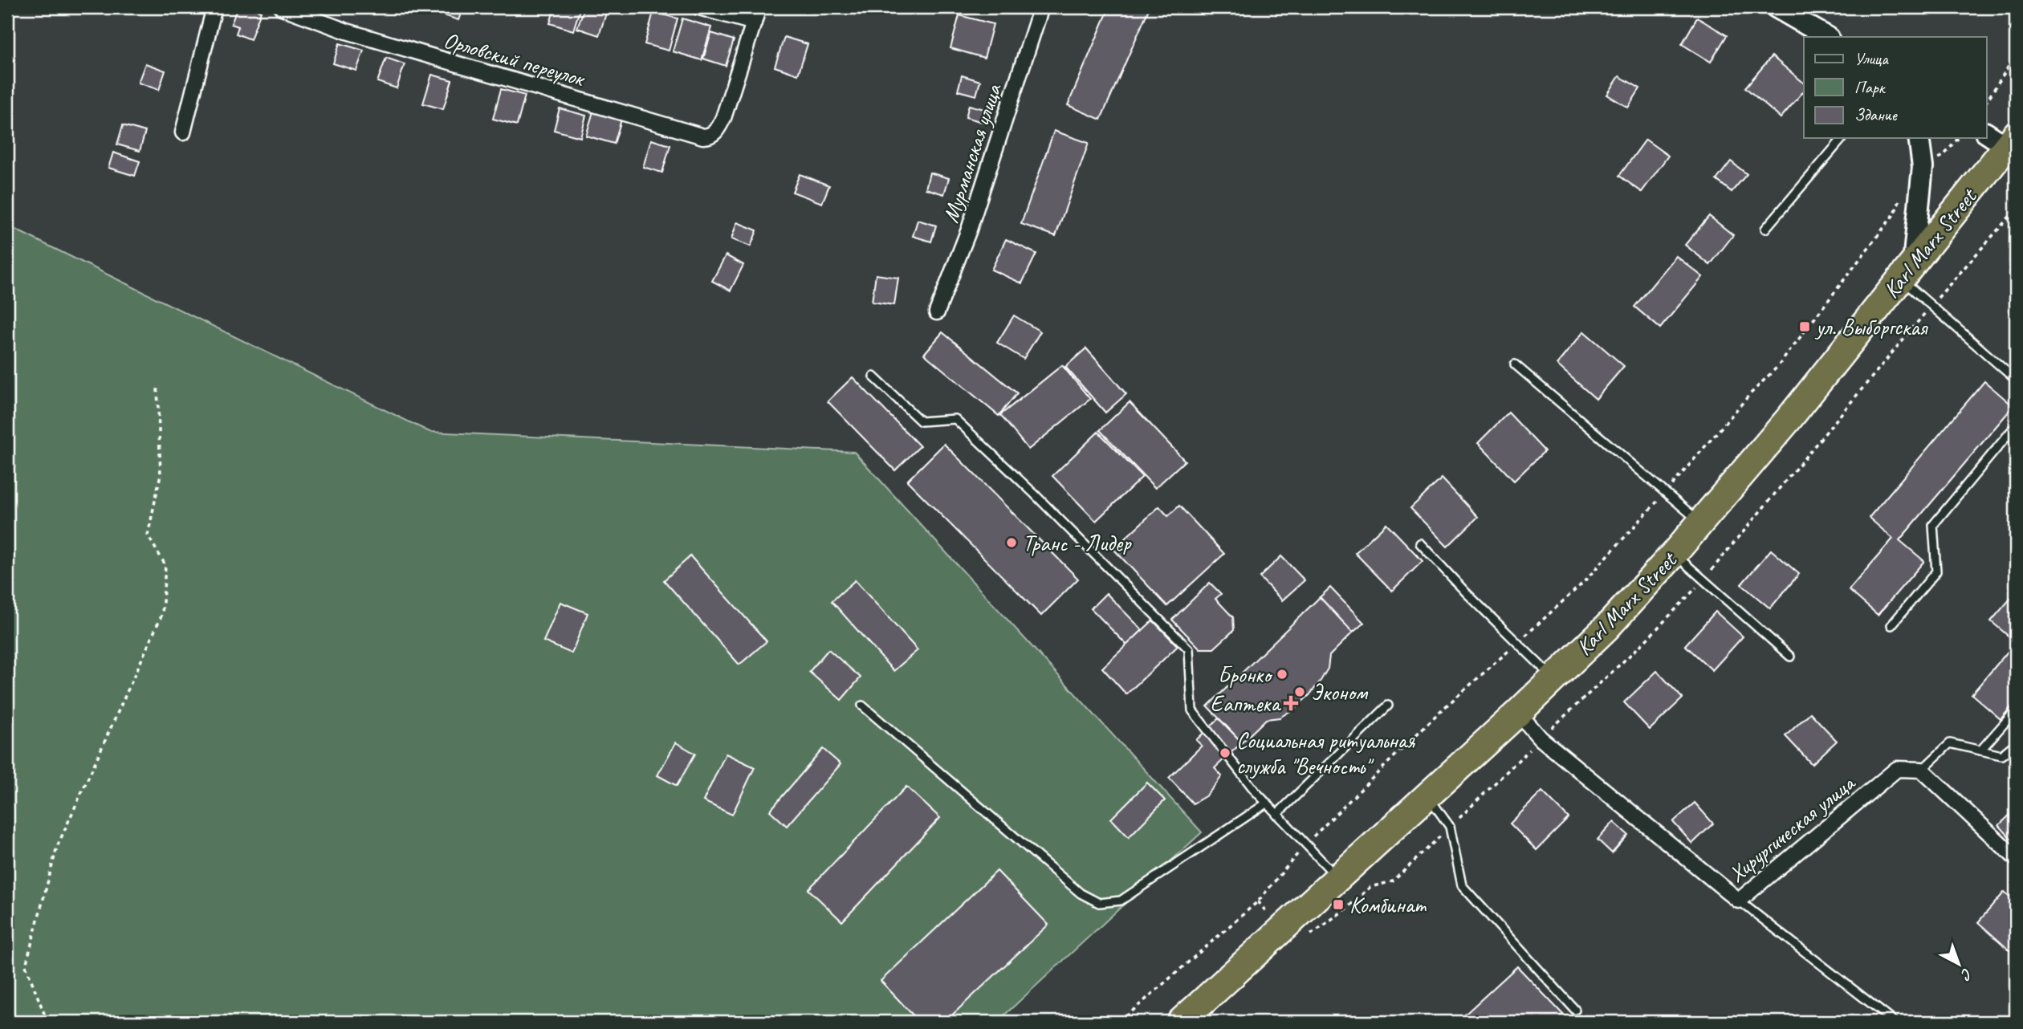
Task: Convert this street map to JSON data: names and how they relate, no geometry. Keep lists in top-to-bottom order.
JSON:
{
  "streets": {
    "highway": ["Karl Marx Street"],
    "street": ["Орловский переулок", "Мурманская улица", "Хирургическая улица"]
  },
  "crossings": [
    ["Karl Marx Street", "Хирургическая улица"]
  ],
  "places": {
    "transit": ["ул. Выборгская", "Комбинат"],
    "other": [
      "Транс - Лидер",
      "Бронко",
      "Эконом",
      "Социальная ритуальная служба \"Вечность\""
    ],
    "health": ["Еаптека"]
  },
  "legend": ["Улица", "Парк", "Здание"],
  "north": "bottom right"
}
